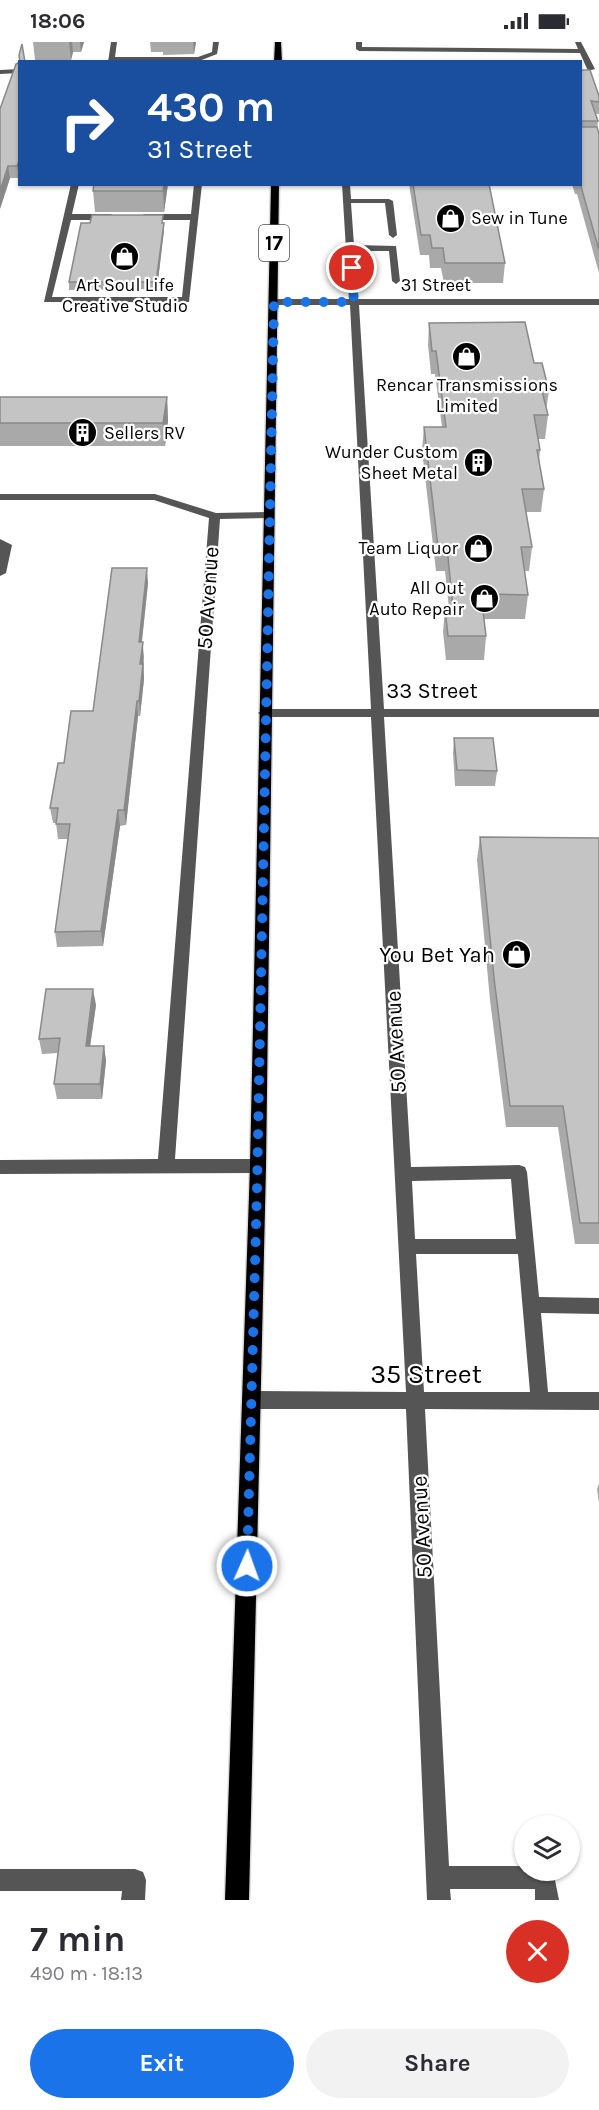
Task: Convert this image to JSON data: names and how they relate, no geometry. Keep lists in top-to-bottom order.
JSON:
{
  "streets": {
    "main road": ["17"],
    "street": [
      "31 Street",
      "50 Avenue",
      "33 Street",
      "35 Street"
    ]
  },
  "crossings": [
    ["17", "31 Street"],
    ["17", "50 Avenue"],
    ["17", "33 Street"],
    ["17", "35 Street"],
    ["31 Street", "50 Avenue"],
    ["50 Avenue", "33 Street"],
    ["50 Avenue", "35 Street"]
  ],
  "places": {
    "shop": [
      "Sew in Tune",
      "Art Soul Life Creative Studio",
      "Rencar Transmissions Limited",
      "Team Liquor",
      "All Out Auto Repair",
      "You Bet Yah"
    ],
    "building": ["Sellers RV", "Wunder Custom Sheet Metal"]
  },
  "page": {
    "status": "18:06",
    "turn": ["430 m", "31 Street"],
    "heading": ["7 min", "490 m · 18:13"],
    "buttons": ["Exit", "Share"]
  }
}
